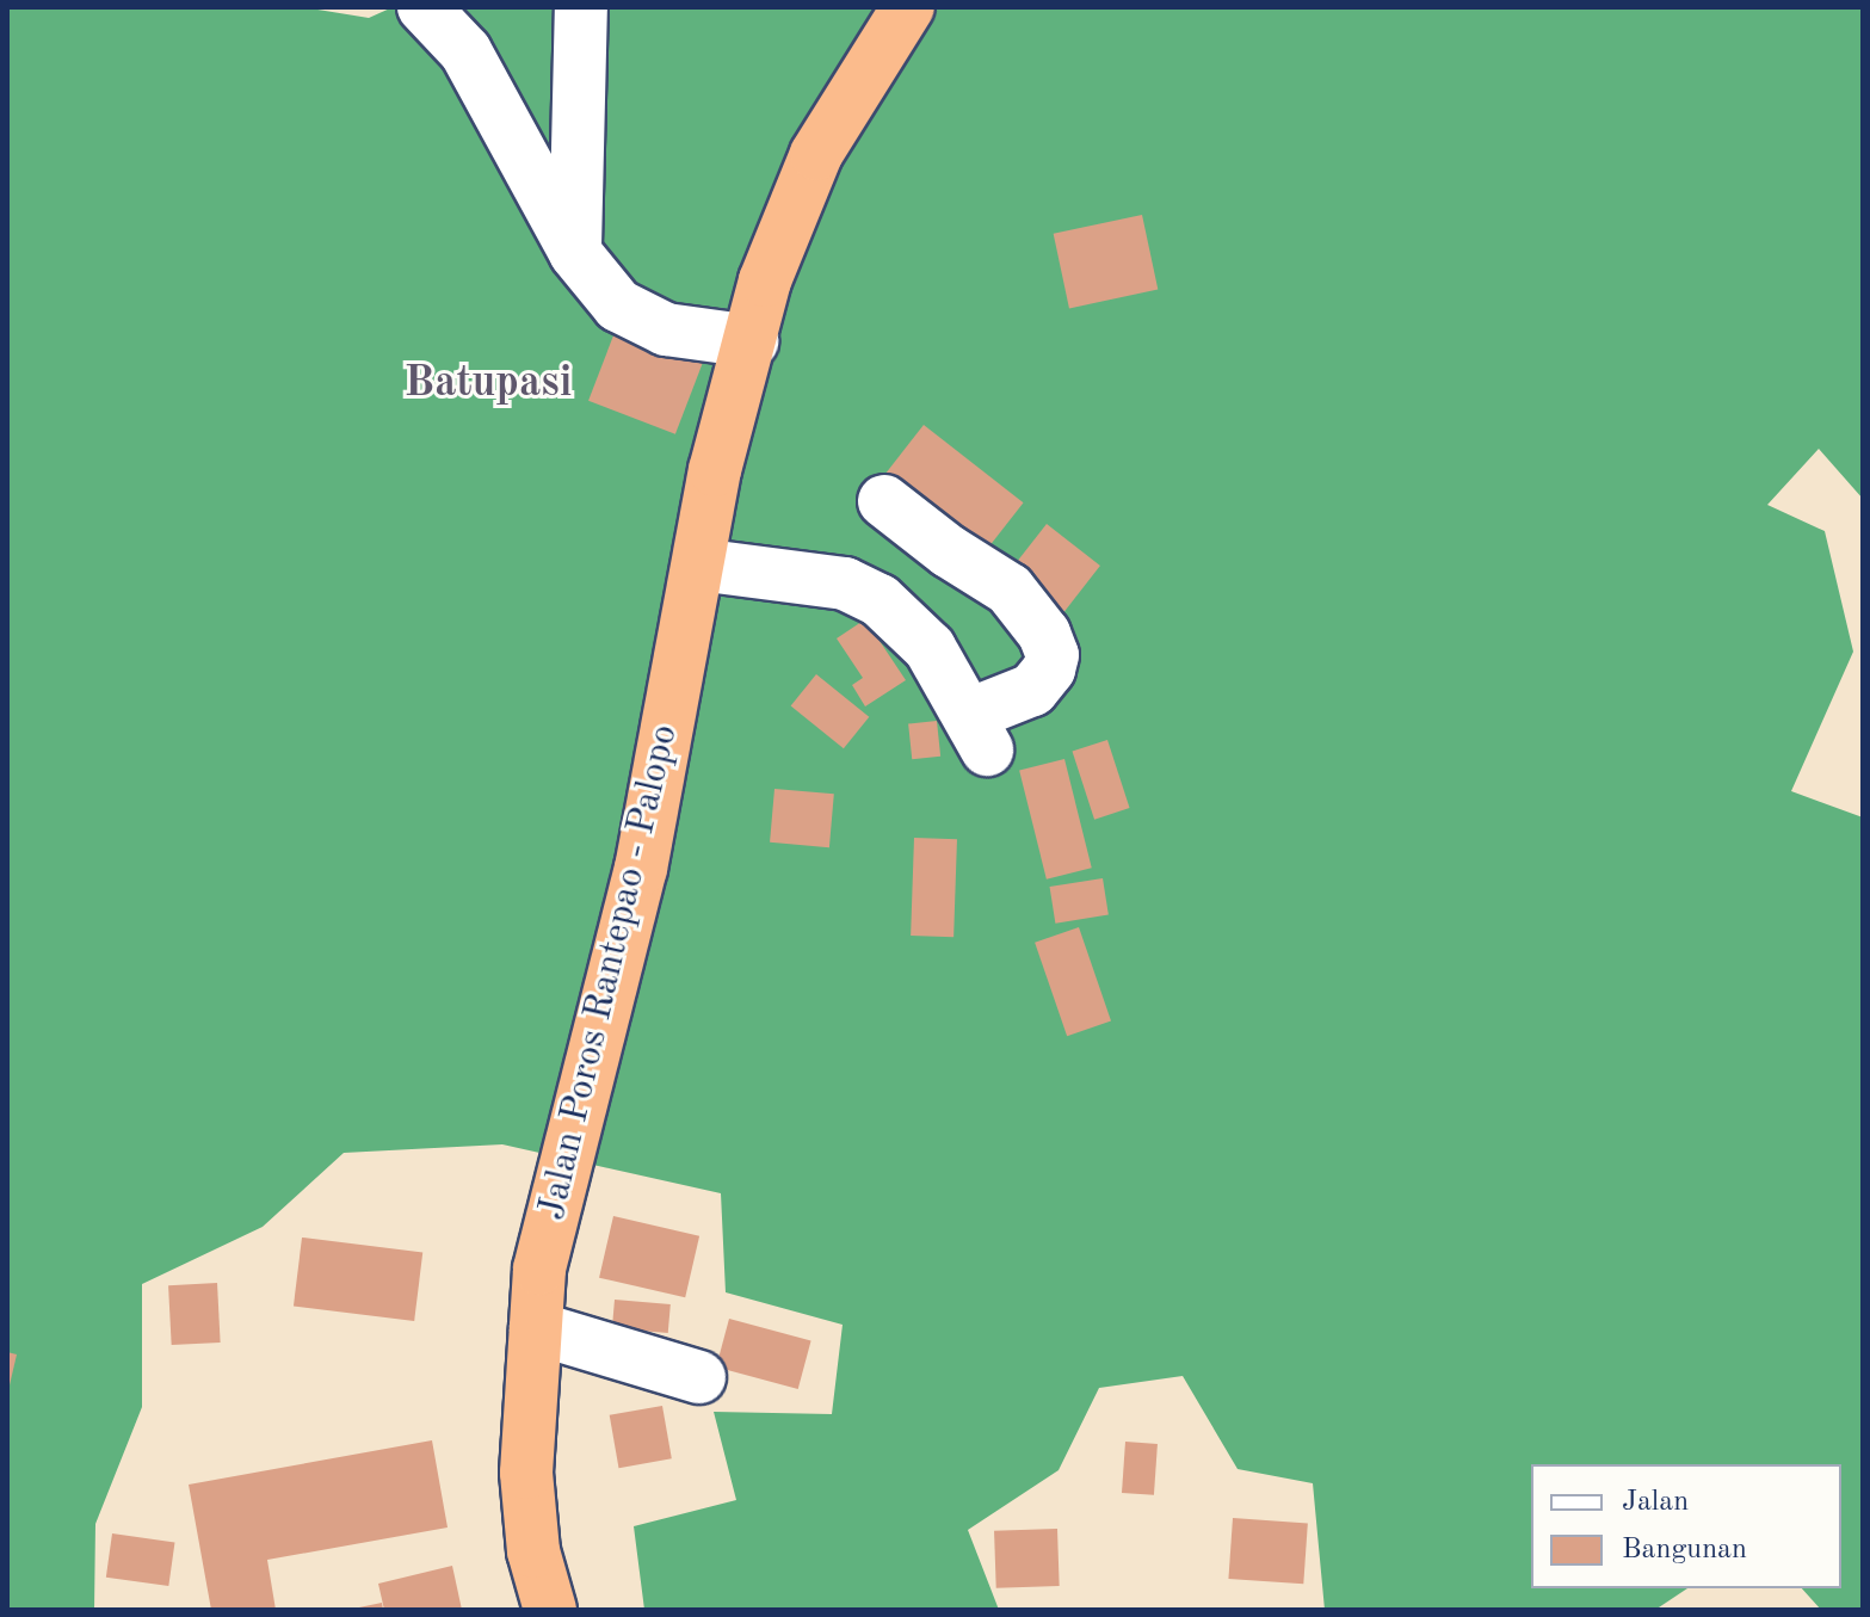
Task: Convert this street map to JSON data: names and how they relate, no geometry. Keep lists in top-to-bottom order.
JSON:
{
  "streets": {
    "highway": ["Jalan Poros Rantepao - Palopo"]
  },
  "districts": ["Batupasi"],
  "legend": ["Jalan", "Bangunan"]
}
